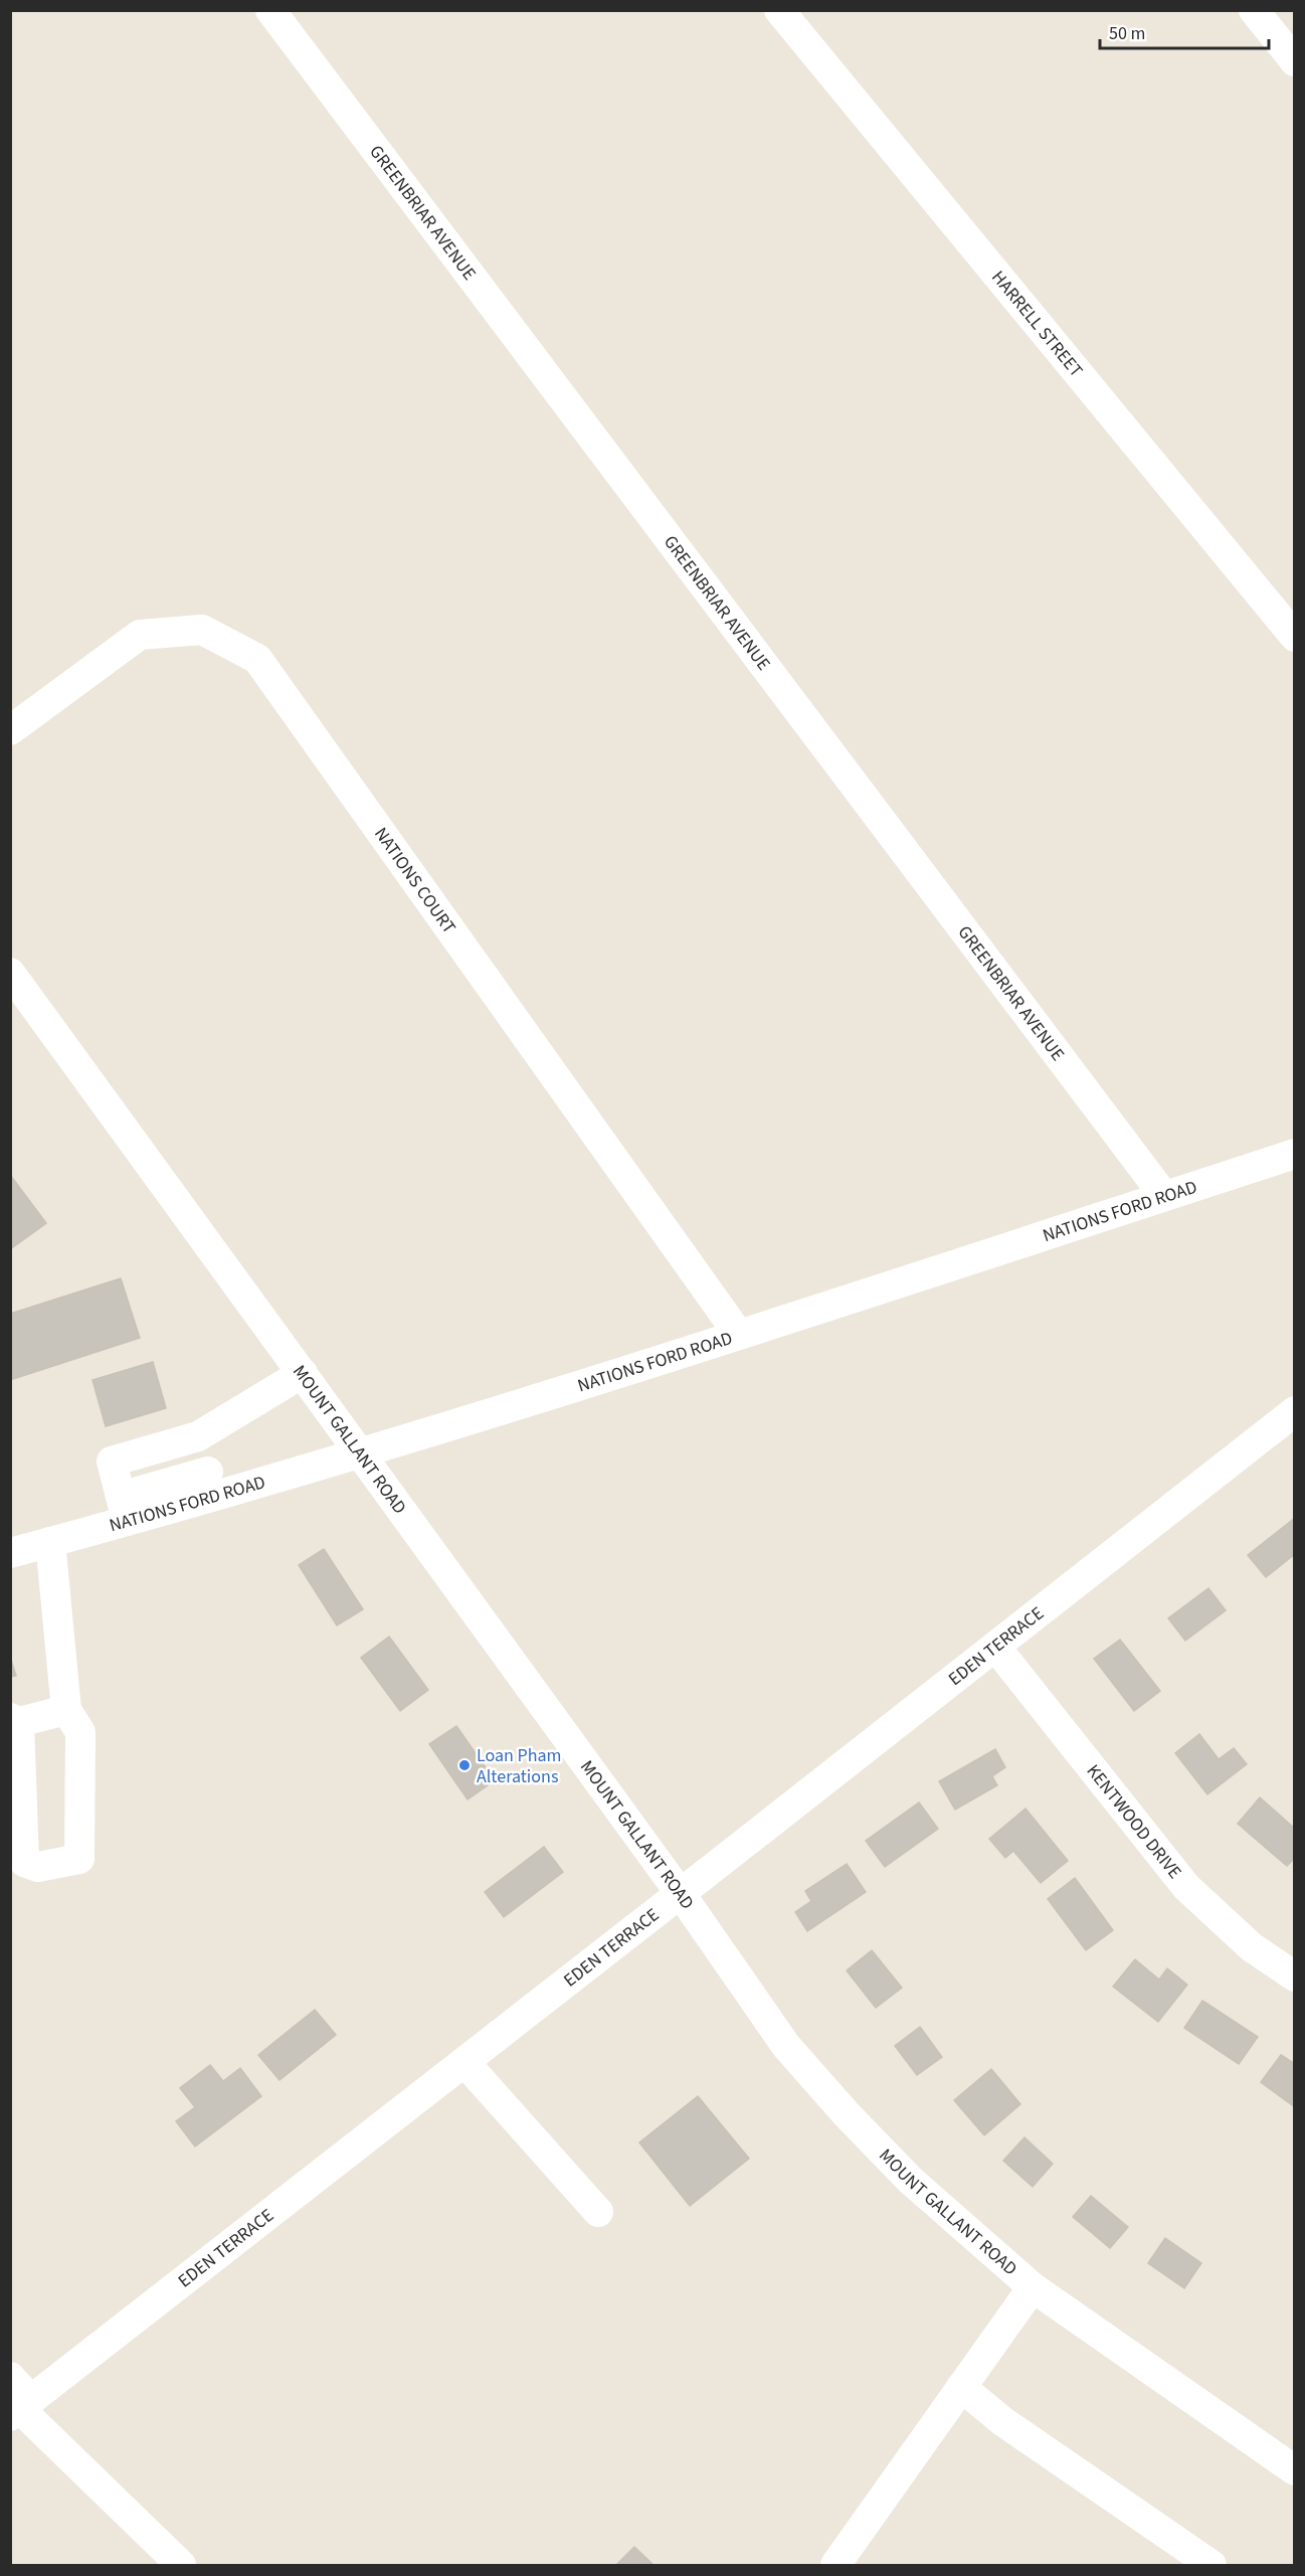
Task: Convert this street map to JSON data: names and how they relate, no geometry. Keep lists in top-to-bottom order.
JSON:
{
  "streets": {
    "street": [
      "GREENBRIAR AVENUE",
      "HARRELL STREET",
      "NATIONS COURT",
      "NATIONS FORD ROAD",
      "MOUNT GALLANT ROAD",
      "EDEN TERRACE",
      "KENTWOOD DRIVE"
    ]
  },
  "crossings": [
    ["GREENBRIAR AVENUE", "NATIONS FORD ROAD"],
    ["NATIONS COURT", "NATIONS FORD ROAD"],
    ["NATIONS FORD ROAD", "MOUNT GALLANT ROAD"],
    ["MOUNT GALLANT ROAD", "EDEN TERRACE"],
    ["EDEN TERRACE", "KENTWOOD DRIVE"]
  ],
  "places": ["Loan Pham Alterations"],
  "scale_bar": "50 m"
}
